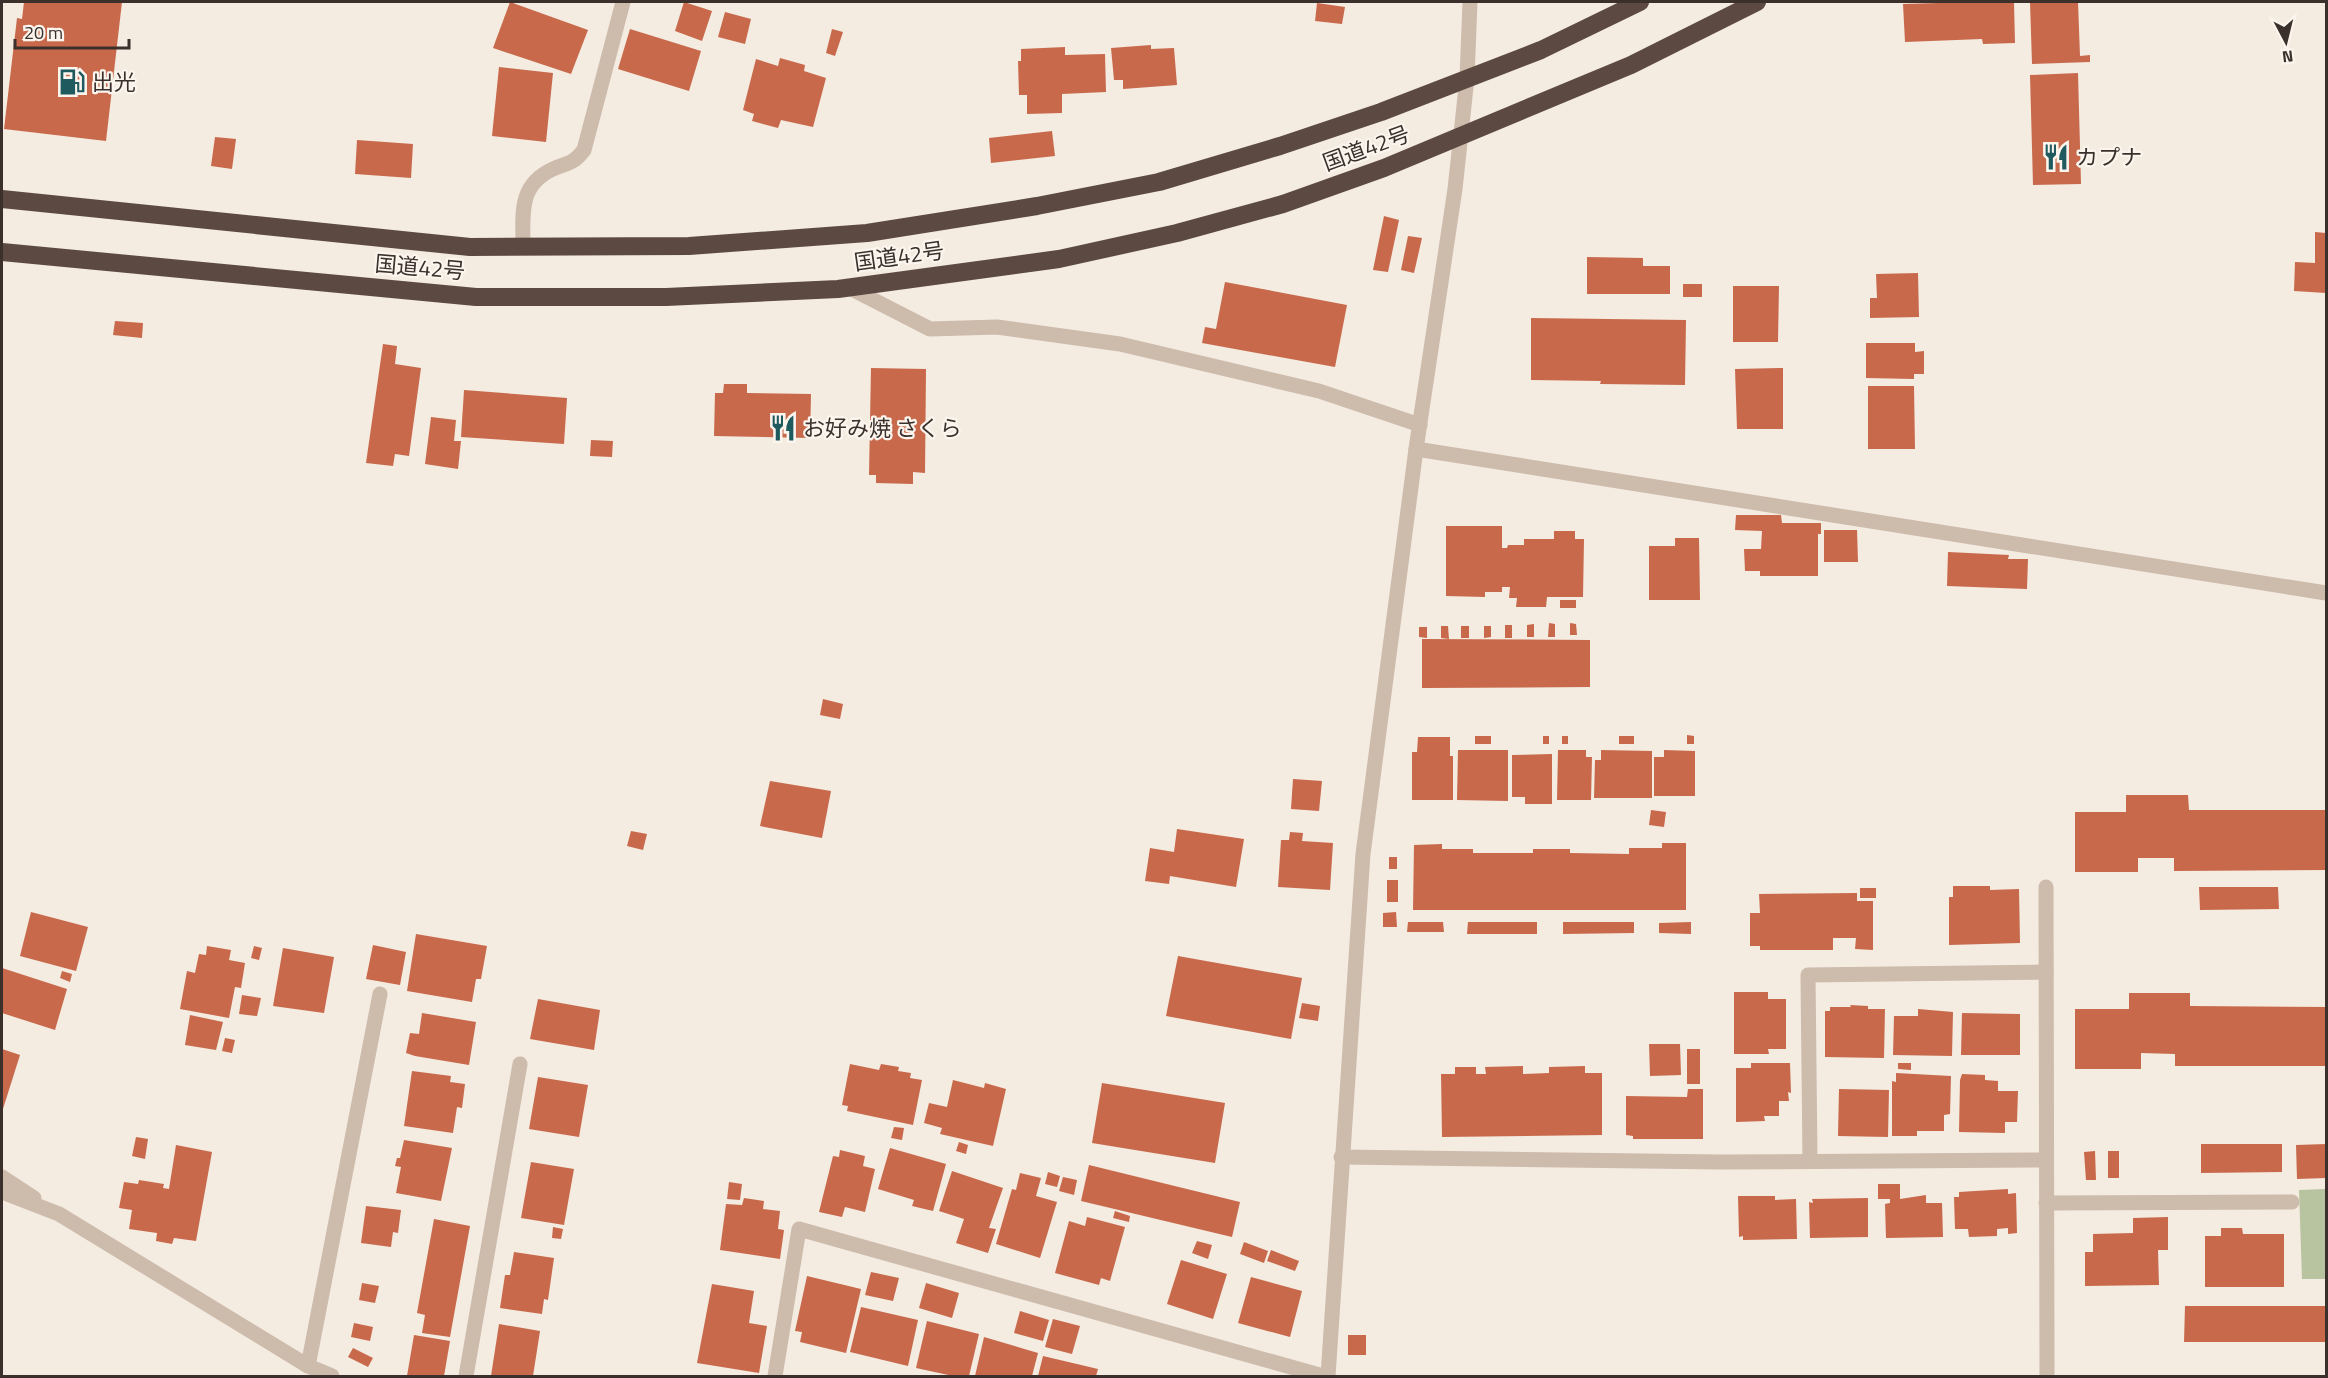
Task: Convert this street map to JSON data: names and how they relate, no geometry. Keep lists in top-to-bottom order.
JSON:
{
  "streets": {
    "highway": ["国道42号"]
  },
  "places": {
    "fuel station": ["出光"],
    "restaurant": ["カプナ", "お好み焼 さくら"]
  },
  "scale_bar": "20 m",
  "north": "bottom"
}
